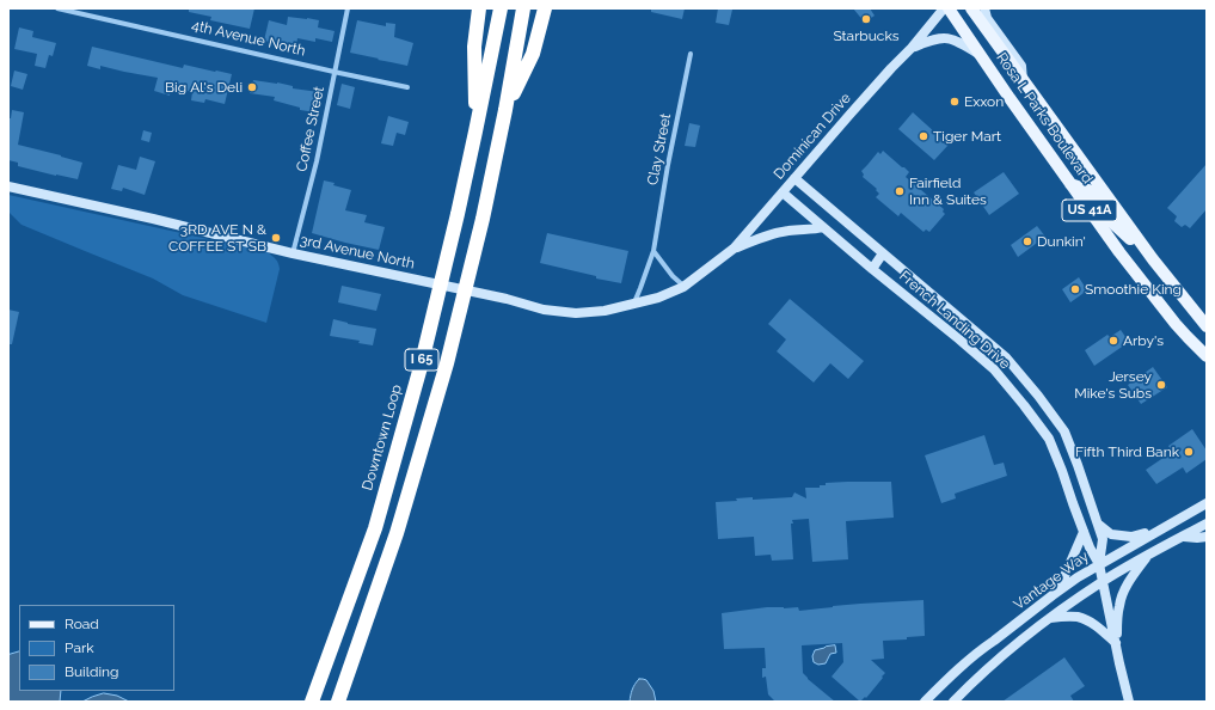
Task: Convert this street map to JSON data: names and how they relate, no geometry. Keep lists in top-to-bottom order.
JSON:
{
  "streets": {
    "highway": ["I 65", "Downtown Loop"],
    "main road": ["Rosa L Parks Boulevard", "US 41A"],
    "street": [
      "4th Avenue North",
      "Coffee Street",
      "Dominican Drive",
      "Clay Street",
      "3rd Avenue North",
      "French Landing Drive",
      "Vantage Way"
    ]
  },
  "crossings": [
    ["4th Avenue North", "Coffee Street"],
    ["Coffee Street", "3rd Avenue North"],
    ["Dominican Drive", "3rd Avenue North"],
    ["Clay Street", "3rd Avenue North"],
    ["French Landing Drive", "Vantage Way"]
  ],
  "places": [
    "Starbucks",
    "Big Al's Deli",
    "Exxon",
    "Tiger Mart",
    "Fairfield Inn & Suites",
    "3RD AVE N & COFFEE ST SB",
    "Dunkin'",
    "Smoothie King",
    "Arby's",
    "Jersey Mike's Subs",
    "Fifth Third Bank"
  ],
  "legend": ["Road", "Park", "Building"]
}
